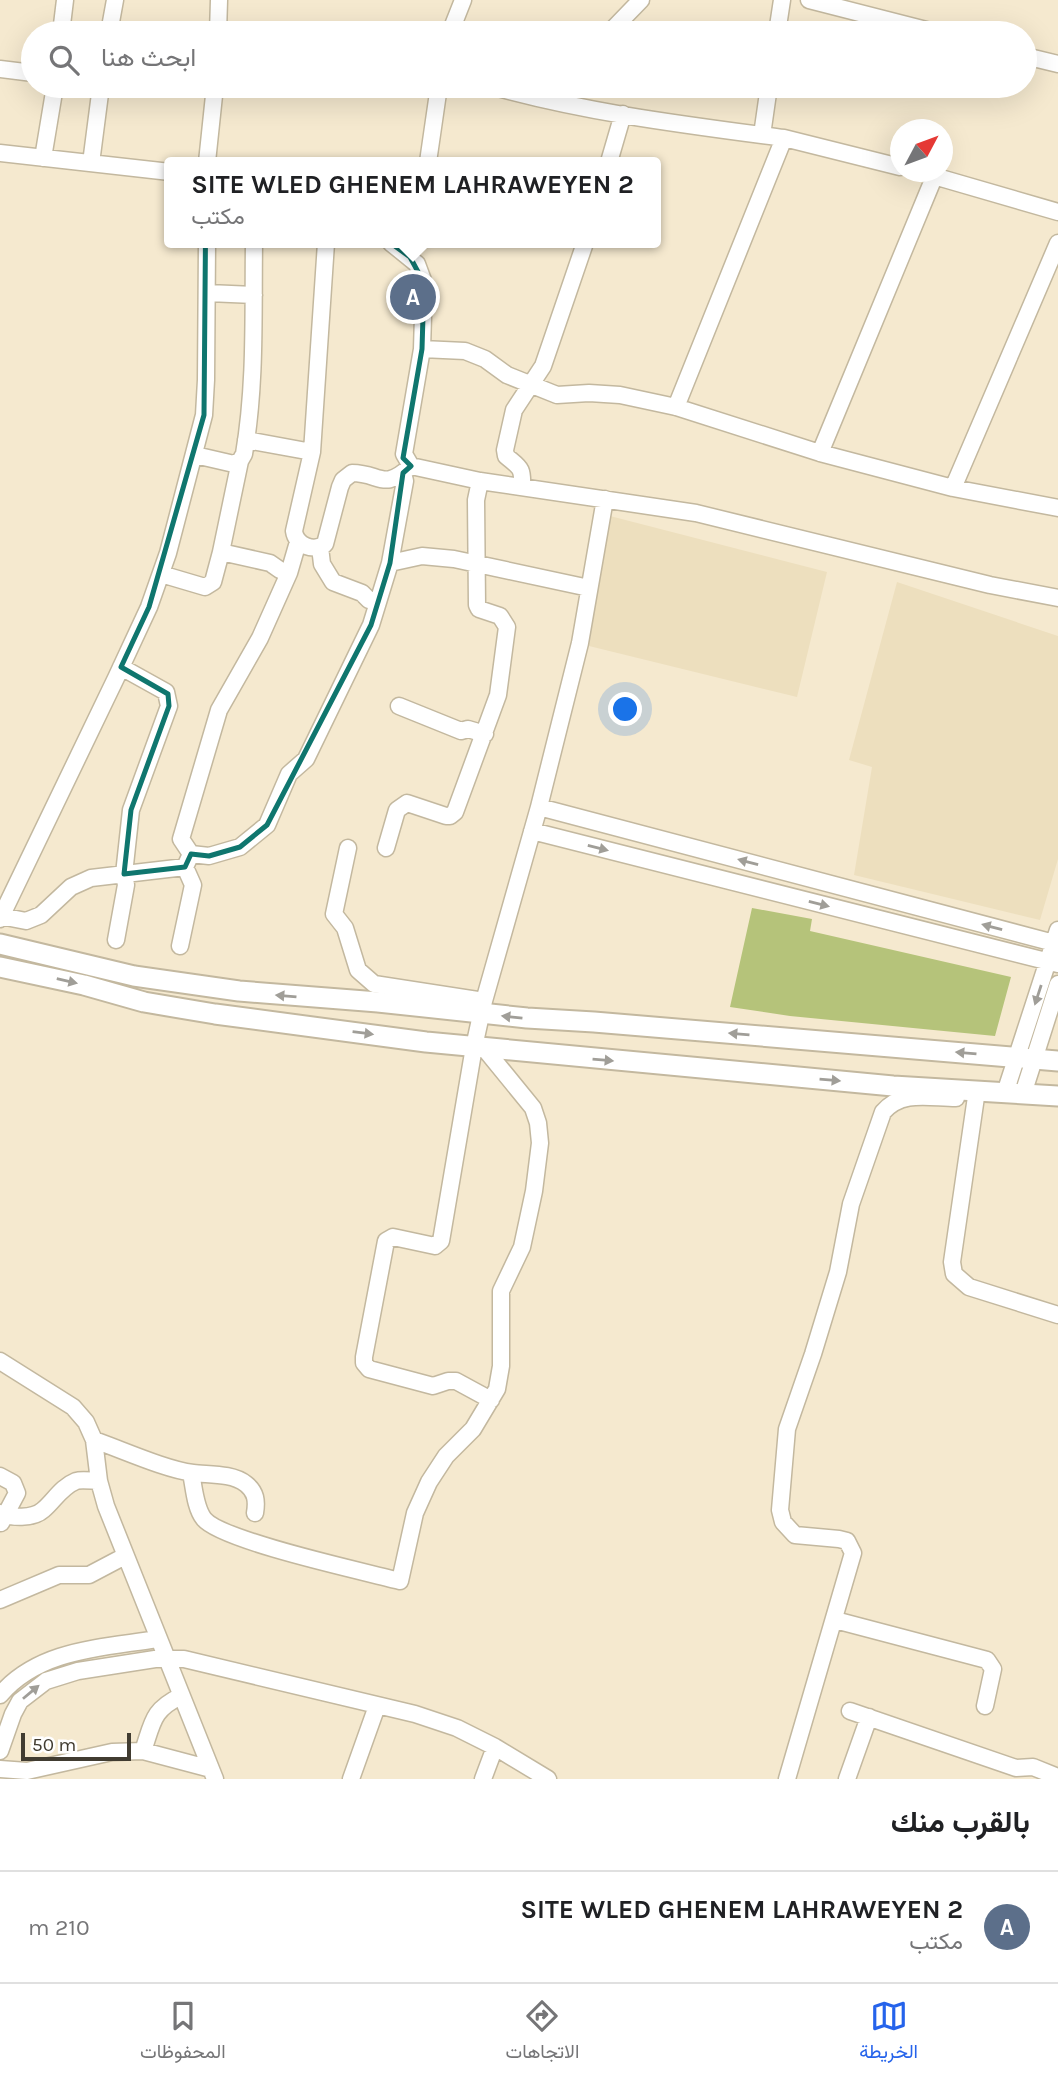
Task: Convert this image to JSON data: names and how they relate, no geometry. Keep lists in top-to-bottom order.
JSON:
{
  "scale_bar": "50 m",
  "north": "top right",
  "page": {
    "search": "ابحث هنا",
    "popup": ["SITE WLED GHENEM LAHRAWEYEN 2", "مكتب"],
    "pins": "A",
    "scale": "50 m",
    "heading": "بالقرب منك",
    "list": [
      {
        "mark": "A",
        "name": "SITE WLED GHENEM LAHRAWEYEN 2",
        "note": "مكتب",
        "value": "210 m"
      }
    ],
    "nav": ["الخريطة", "الاتجاهات", "المحفوظات"]
  }
}
